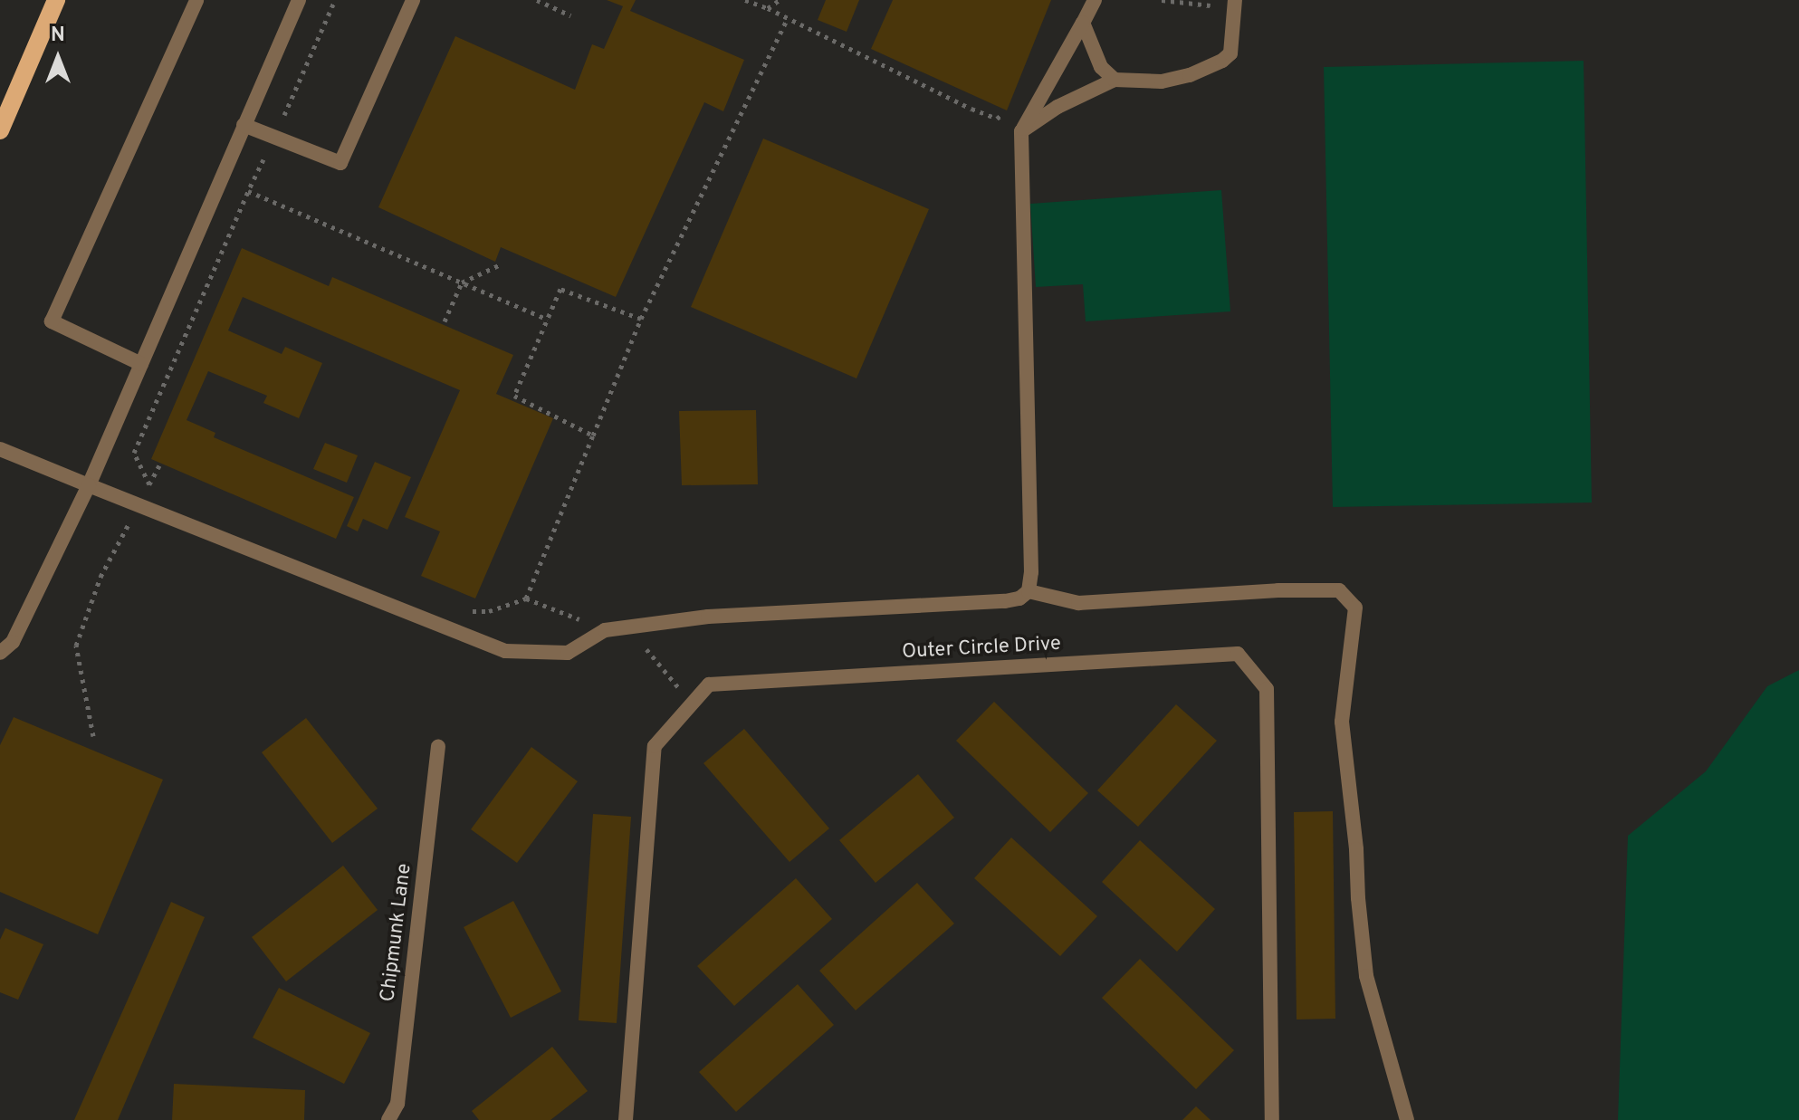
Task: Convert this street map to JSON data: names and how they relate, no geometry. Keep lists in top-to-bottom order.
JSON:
{
  "streets": {
    "street": ["Outer Circle Drive", "Chipmunk Lane"]
  },
  "north": "top"
}
